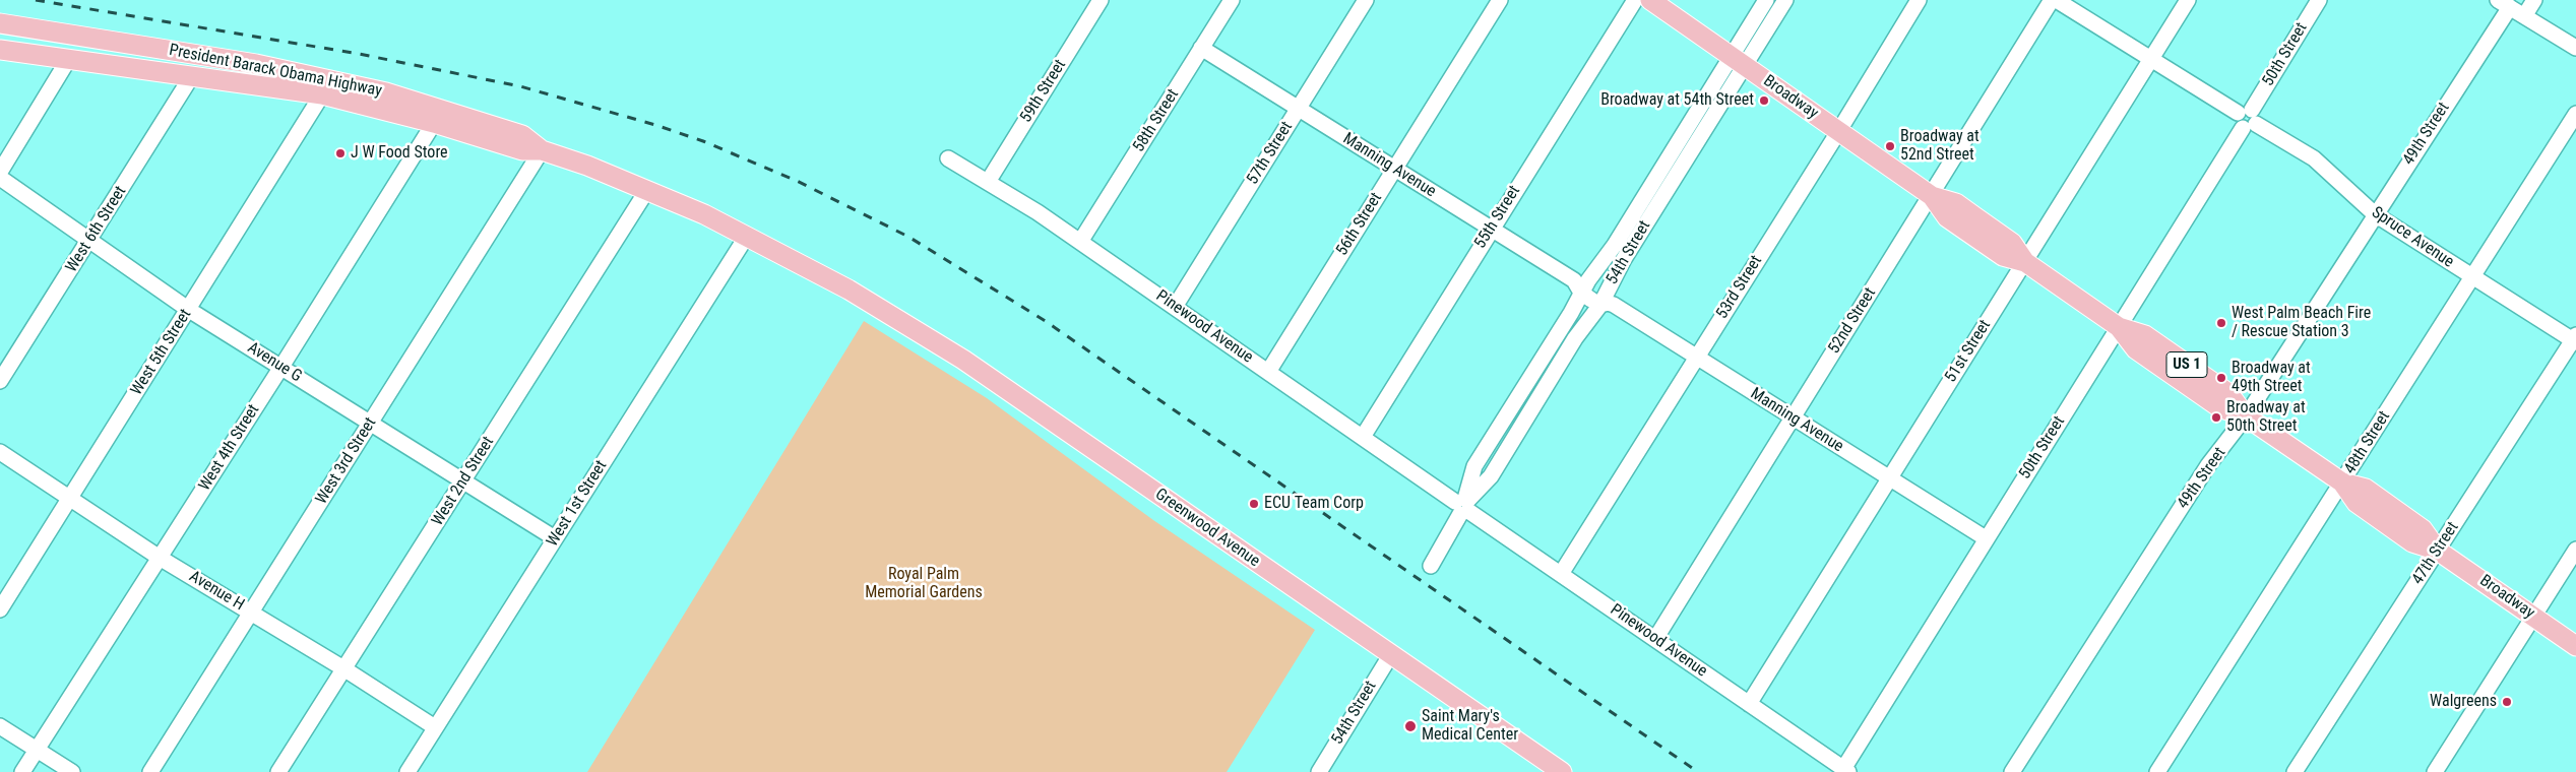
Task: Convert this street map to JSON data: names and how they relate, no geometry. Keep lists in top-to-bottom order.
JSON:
{
  "streets": {
    "main road": [
      "President Barack Obama Highway",
      "Broadway",
      "US 1",
      "Greenwood Avenue"
    ],
    "street": [
      "50th Street",
      "59th Street",
      "58th Street",
      "49th Street",
      "57th Street",
      "Manning Avenue",
      "55th Street",
      "56th Street",
      "West 6th Street",
      "Spruce Avenue",
      "54th Street",
      "53rd Street",
      "52nd Street",
      "Pinewood Avenue",
      "51st Street",
      "West 5th Street",
      "Avenue G",
      "48th Street",
      "West 4th Street",
      "West 3rd Street",
      "West 2nd Street",
      "West 1st Street",
      "47th Street",
      "Avenue H"
    ]
  },
  "crossings": [
    ["50th Street", "Broadway"],
    ["50th Street", "Manning Avenue"],
    ["50th Street", "Spruce Avenue"],
    ["50th Street", "Pinewood Avenue"],
    ["President Barack Obama Highway", "West 6th Street"],
    ["President Barack Obama Highway", "West 5th Street"],
    ["President Barack Obama Highway", "West 4th Street"],
    ["President Barack Obama Highway", "West 3rd Street"],
    ["President Barack Obama Highway", "West 2nd Street"],
    ["President Barack Obama Highway", "West 1st Street"],
    ["President Barack Obama Highway", "Greenwood Avenue"],
    ["59th Street", "Pinewood Avenue"],
    ["Broadway", "49th Street"],
    ["Broadway", "54th Street"],
    ["Broadway", "53rd Street"],
    ["Broadway", "52nd Street"],
    ["Broadway", "51st Street"],
    ["Broadway", "48th Street"],
    ["Broadway", "47th Street"],
    ["58th Street", "Manning Avenue"],
    ["58th Street", "Pinewood Avenue"],
    ["49th Street", "Spruce Avenue"],
    ["57th Street", "Manning Avenue"],
    ["57th Street", "Pinewood Avenue"],
    ["Manning Avenue", "55th Street"],
    ["Manning Avenue", "56th Street"],
    ["Manning Avenue", "54th Street"],
    ["Manning Avenue", "53rd Street"],
    ["Manning Avenue", "52nd Street"],
    ["Manning Avenue", "51st Street"],
    ["55th Street", "Pinewood Avenue"],
    ["56th Street", "Pinewood Avenue"],
    ["West 6th Street", "Avenue G"],
    ["Spruce Avenue", "52nd Street"],
    ["Spruce Avenue", "51st Street"],
    ["Spruce Avenue", "48th Street"],
    ["Spruce Avenue", "47th Street"],
    ["54th Street", "Pinewood Avenue"],
    ["54th Street", "Greenwood Avenue"],
    ["53rd Street", "Pinewood Avenue"],
    ["52nd Street", "Pinewood Avenue"],
    ["Pinewood Avenue", "51st Street"],
    ["West 5th Street", "Avenue G"],
    ["West 5th Street", "Avenue H"],
    ["Avenue G", "West 4th Street"],
    ["Avenue G", "West 3rd Street"],
    ["Avenue G", "West 2nd Street"],
    ["Avenue G", "West 1st Street"],
    ["West 4th Street", "Avenue H"],
    ["West 3rd Street", "Avenue H"],
    ["West 2nd Street", "Avenue H"],
    ["West 1st Street", "Avenue H"]
  ],
  "parks": ["Royal Palm Memorial Gardens"],
  "places": [
    "Broadway at 54th Street",
    "Broadway at 52nd Street",
    "J W Food Store",
    "West Palm Beach Fire / Rescue Station 3",
    "Broadway at 49th Street",
    "Broadway at 50th Street",
    "ECU Team Corp",
    "Walgreens",
    "Saint Mary's Medical Center"
  ]
}
